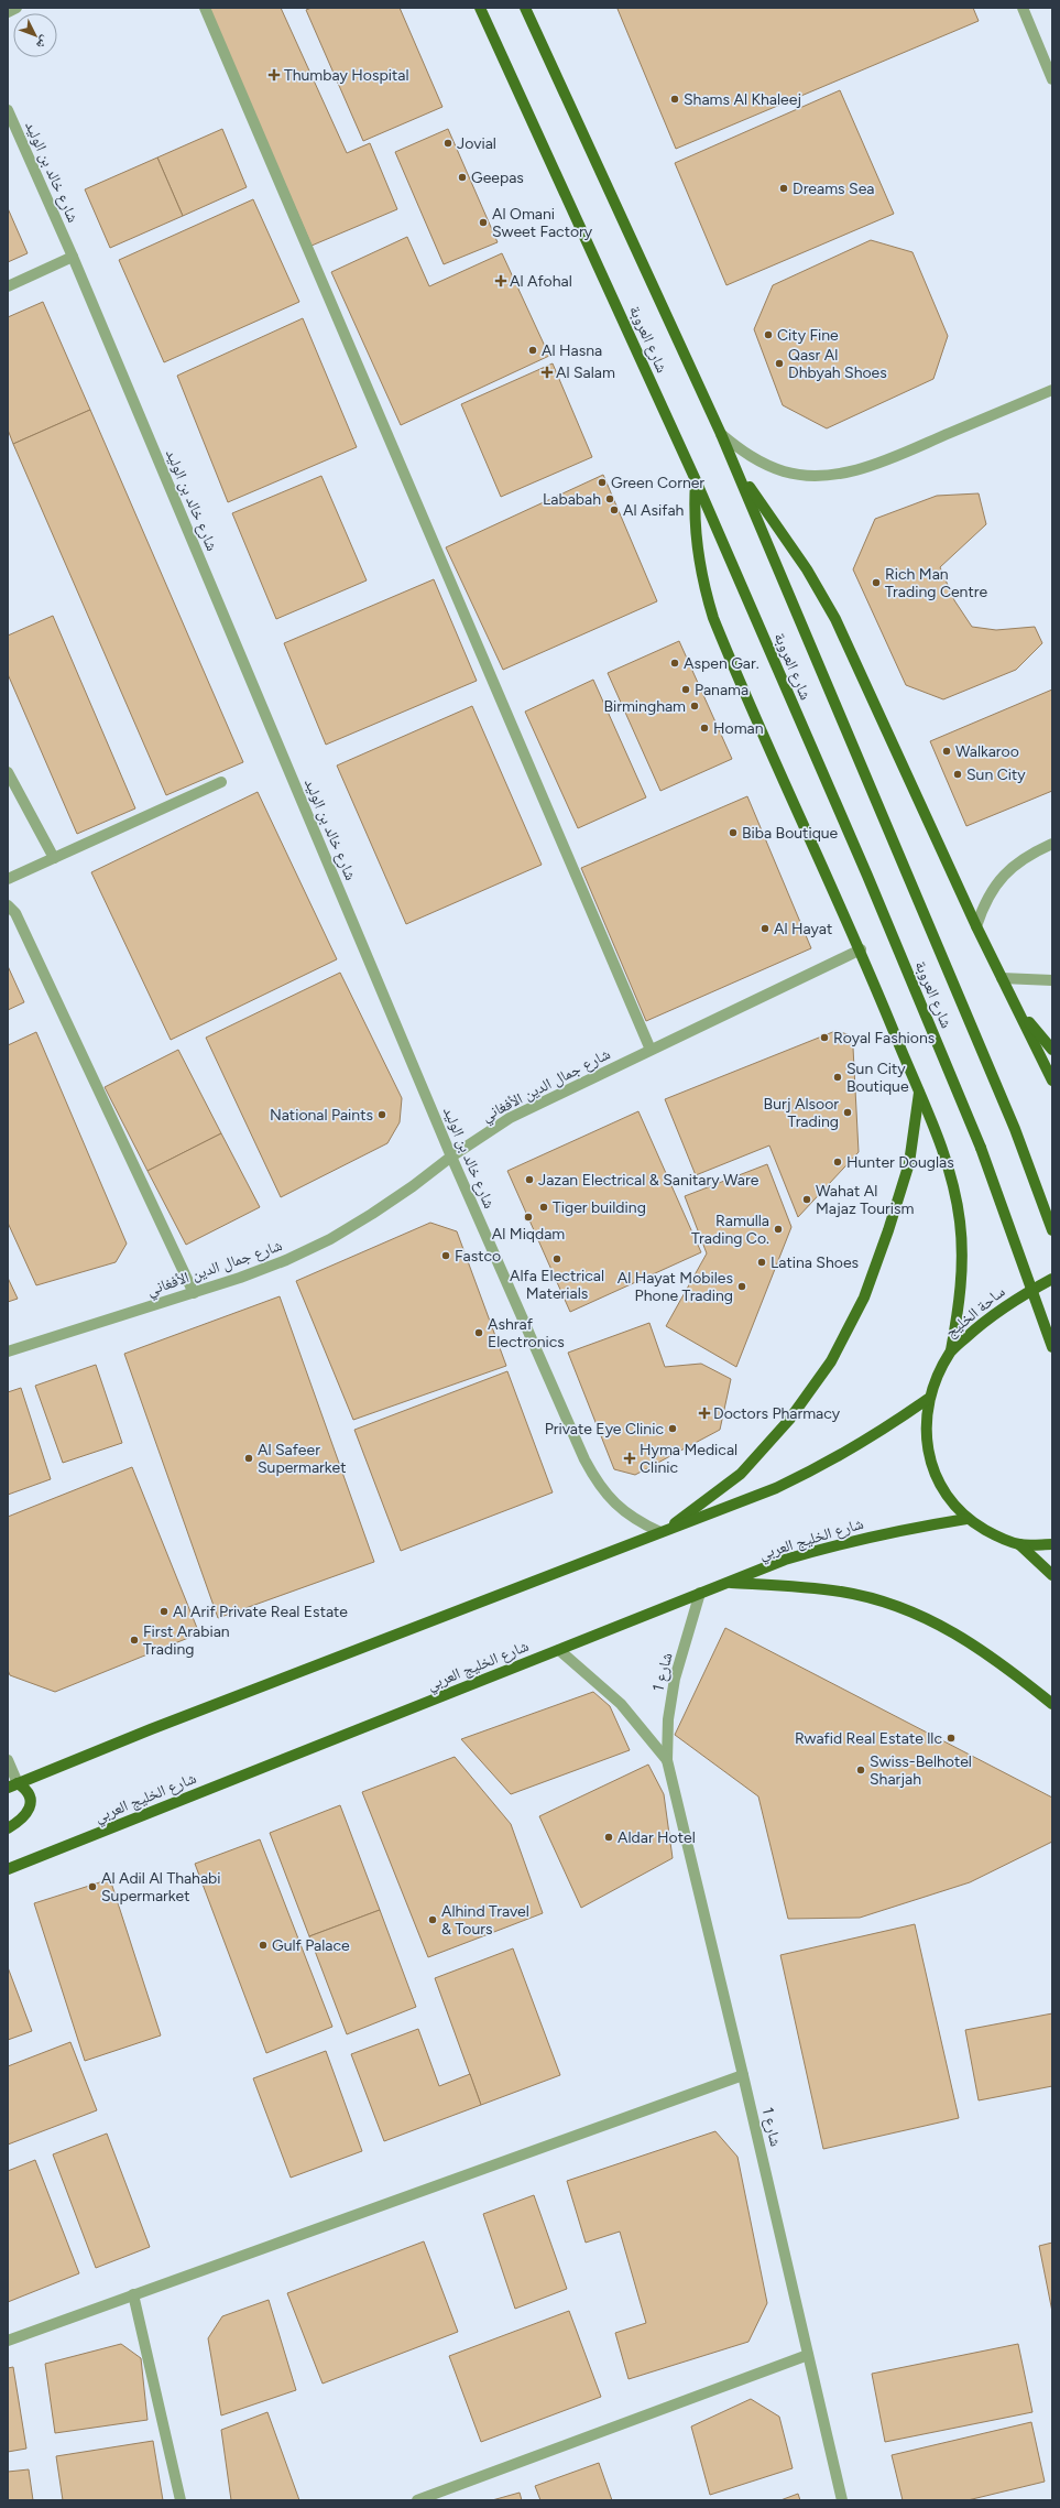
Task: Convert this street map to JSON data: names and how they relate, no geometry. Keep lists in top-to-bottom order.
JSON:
{
  "streets": {
    "main road": ["شارع العروبة", "ساحة الخليج", "شارع الخليج العربي"],
    "street": ["شارع خالد بن الوليد", "شارع جمال الدين الأفغاني", "شارع 1"]
  },
  "crossings": [
    ["شارع خالد بن الوليد", "شارع جمال الدين الأفغاني"],
    ["ساحة الخليج", "شارع الخليج العربي"],
    ["شارع الخليج العربي", "شارع 1"]
  ],
  "places": {
    "health": [
      "Thumbay Hospital",
      "Al Afohal",
      "Al Salam",
      "Doctors Pharmacy",
      "Hyma Medical Clinic"
    ],
    "other": [
      "Shams Al Khaleej",
      "Jovial",
      "Geepas",
      "Dreams Sea",
      "Al Omani Sweet Factory",
      "City Fine",
      "Al Hasna",
      "Qasr Al Dhbyah Shoes",
      "Green Corner",
      "Lababah",
      "Al Asifah",
      "Rich Man Trading Centre",
      "Aspen Gar.",
      "Panama",
      "Birmingham",
      "Homan",
      "Walkaroo",
      "Sun City",
      "Biba Boutique",
      "Al Hayat",
      "Royal Fashions",
      "Sun City Boutique",
      "Burj Alsoor Trading",
      "National Paints",
      "Hunter Douglas",
      "Jazan Electrical & Sanitary Ware",
      "Wahat Al Majaz Tourism",
      "Tiger building",
      "Al Miqdam",
      "Ramulla Trading Co.",
      "Fastco",
      "Alfa Electrical Materials",
      "Latina Shoes",
      "Al Hayat Mobiles Phone Trading",
      "Ashraf Electronics",
      "Private Eye Clinic",
      "Al Safeer Supermarket",
      "Al Arif Private Real Estate",
      "First Arabian Trading",
      "Rwafid Real Estate llc",
      "Swiss-Belhotel Sharjah",
      "Aldar Hotel",
      "Al Adil Al Thahabi Supermarket",
      "Alhind Travel & Tours",
      "Gulf Palace"
    ]
  },
  "north": "bottom right"
}
